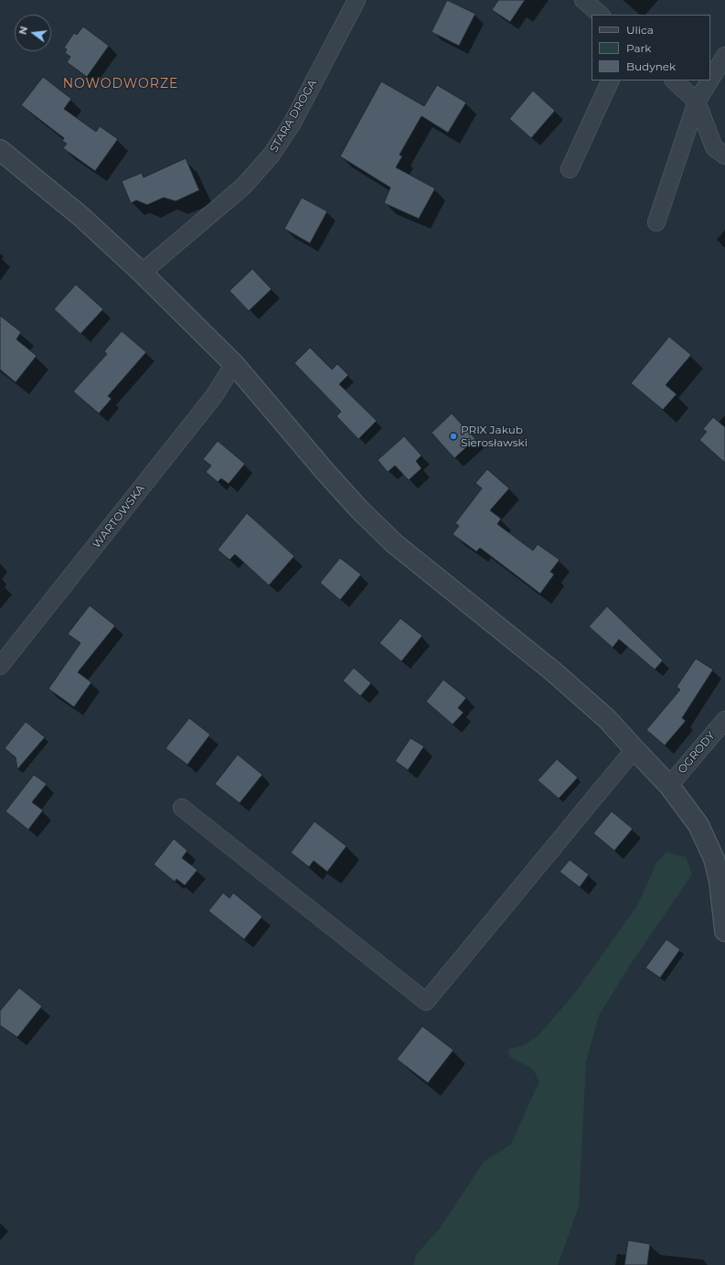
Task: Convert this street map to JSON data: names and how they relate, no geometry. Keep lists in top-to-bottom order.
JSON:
{
  "streets": {
    "street": ["STARA DROGA", "WARTOWSKA", "OGRODY"]
  },
  "districts": ["NOWODWORZE"],
  "places": ["PRIX Jakub Sierosławski"],
  "legend": ["Ulica", "Park", "Budynek"],
  "north": "left"
}
